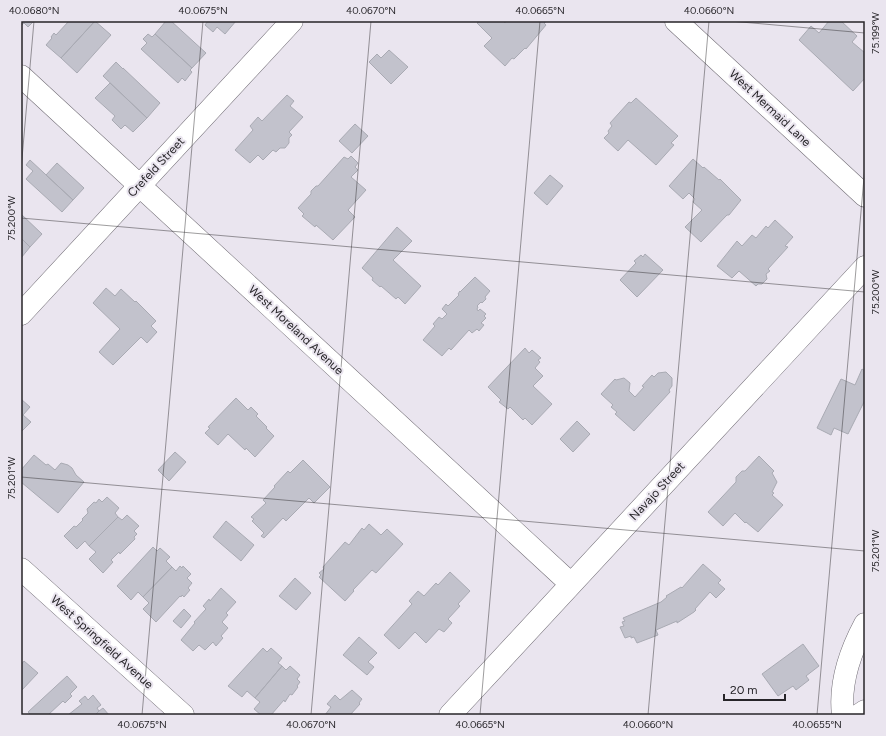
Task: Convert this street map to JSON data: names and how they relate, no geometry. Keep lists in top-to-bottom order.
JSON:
{
  "streets": {
    "street": [
      "West Mermaid Lane",
      "Crefeld Street",
      "West Moreland Avenue",
      "Navajo Street",
      "West Springfield Avenue"
    ]
  },
  "crossings": [
    ["Crefeld Street", "West Moreland Avenue"],
    ["West Moreland Avenue", "Navajo Street"]
  ],
  "scale_bar": "20 m",
  "coordinates": [
    "40.0680°N",
    "40.0675°N",
    "40.0670°N",
    "40.0665°N",
    "40.0660°N",
    "75.199°W",
    "75.200°W",
    "75.201°W",
    "40.0655°N"
  ]
}
